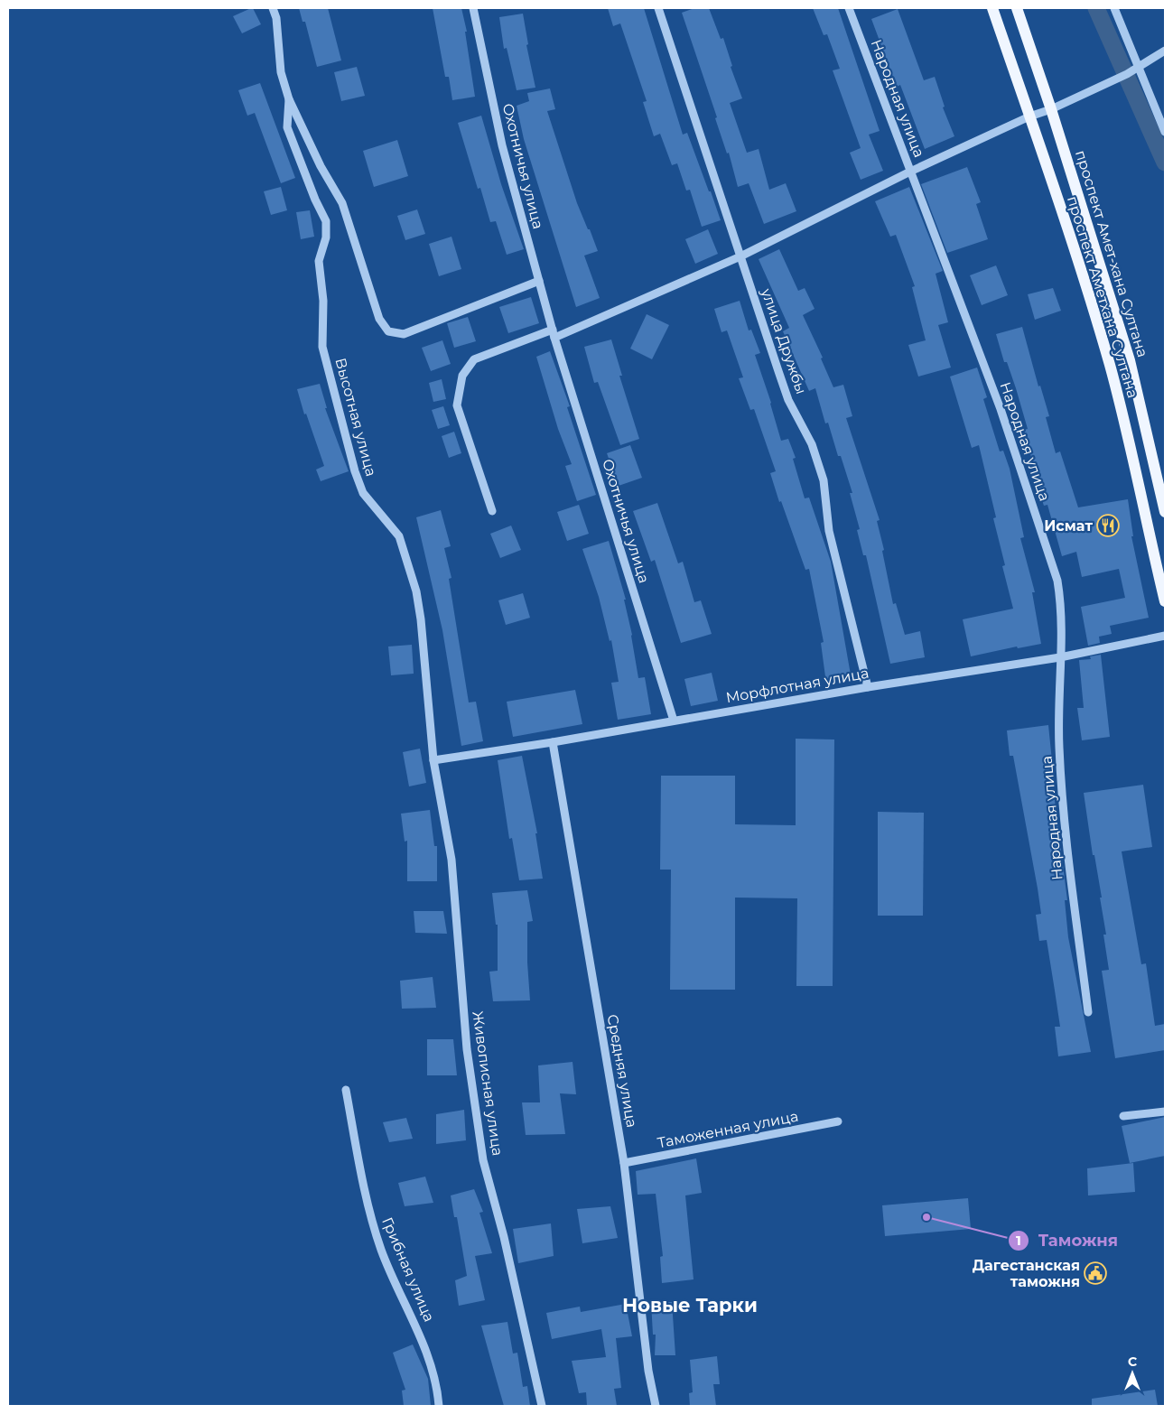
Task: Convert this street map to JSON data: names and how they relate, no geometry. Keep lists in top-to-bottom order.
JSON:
{
  "streets": {
    "main road": ["проспект Амет-хана Султана", "проспект Аметхана Султана"],
    "street": [
      "Народная улица",
      "Охотничья улица",
      "улица Дружбы",
      "Высотная улица",
      "Морфлотная улица",
      "Средняя улица",
      "Живописная улица",
      "Таможенная улица",
      "Грибная улица"
    ]
  },
  "crossings": [
    ["Народная улица", "Морфлотная улица"],
    ["Охотничья улица", "Высотная улица"],
    ["Охотничья улица", "Морфлотная улица"],
    ["улица Дружбы", "Морфлотная улица"],
    ["Высотная улица", "Морфлотная улица"],
    ["Высотная улица", "Живописная улица"],
    ["Морфлотная улица", "Средняя улица"],
    ["Морфлотная улица", "Живописная улица"],
    ["Средняя улица", "Таможенная улица"]
  ],
  "districts": ["Новые Тарки"],
  "places": {
    "restaurant": ["Исмат"],
    "other": ["Таможня"],
    "public building": ["Дагестанская таможня"]
  },
  "north": "top"
}
